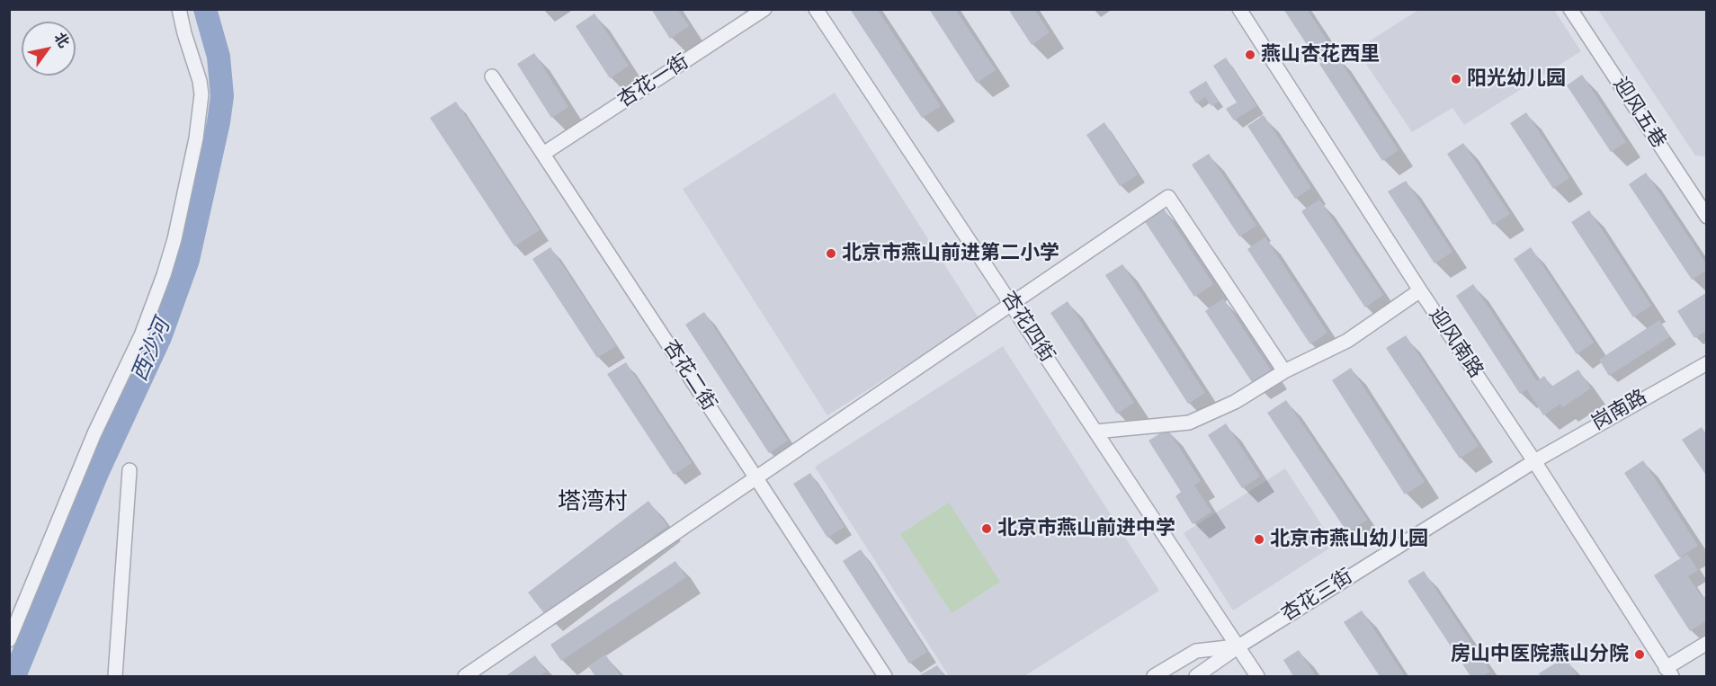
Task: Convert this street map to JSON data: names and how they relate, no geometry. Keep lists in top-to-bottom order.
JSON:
{
  "streets": {
    "street": [
      "杏花一街",
      "迎风五巷",
      "杏花四街",
      "迎风南路",
      "杏花二街",
      "岗南路",
      "杏花三街"
    ]
  },
  "crossings": [
    ["杏花一街", "杏花二街"],
    ["杏花四街", "杏花三街"],
    ["迎风南路", "岗南路"],
    ["迎风南路", "杏花三街"],
    ["岗南路", "杏花三街"]
  ],
  "districts": ["塔湾村"],
  "water": ["西沙河"],
  "places": [
    "燕山杏花西里",
    "阳光幼儿园",
    "北京市燕山前进第二小学",
    "北京市燕山前进中学",
    "北京市燕山幼儿园",
    "房山中医院燕山分院"
  ],
  "north": "top right"
}
